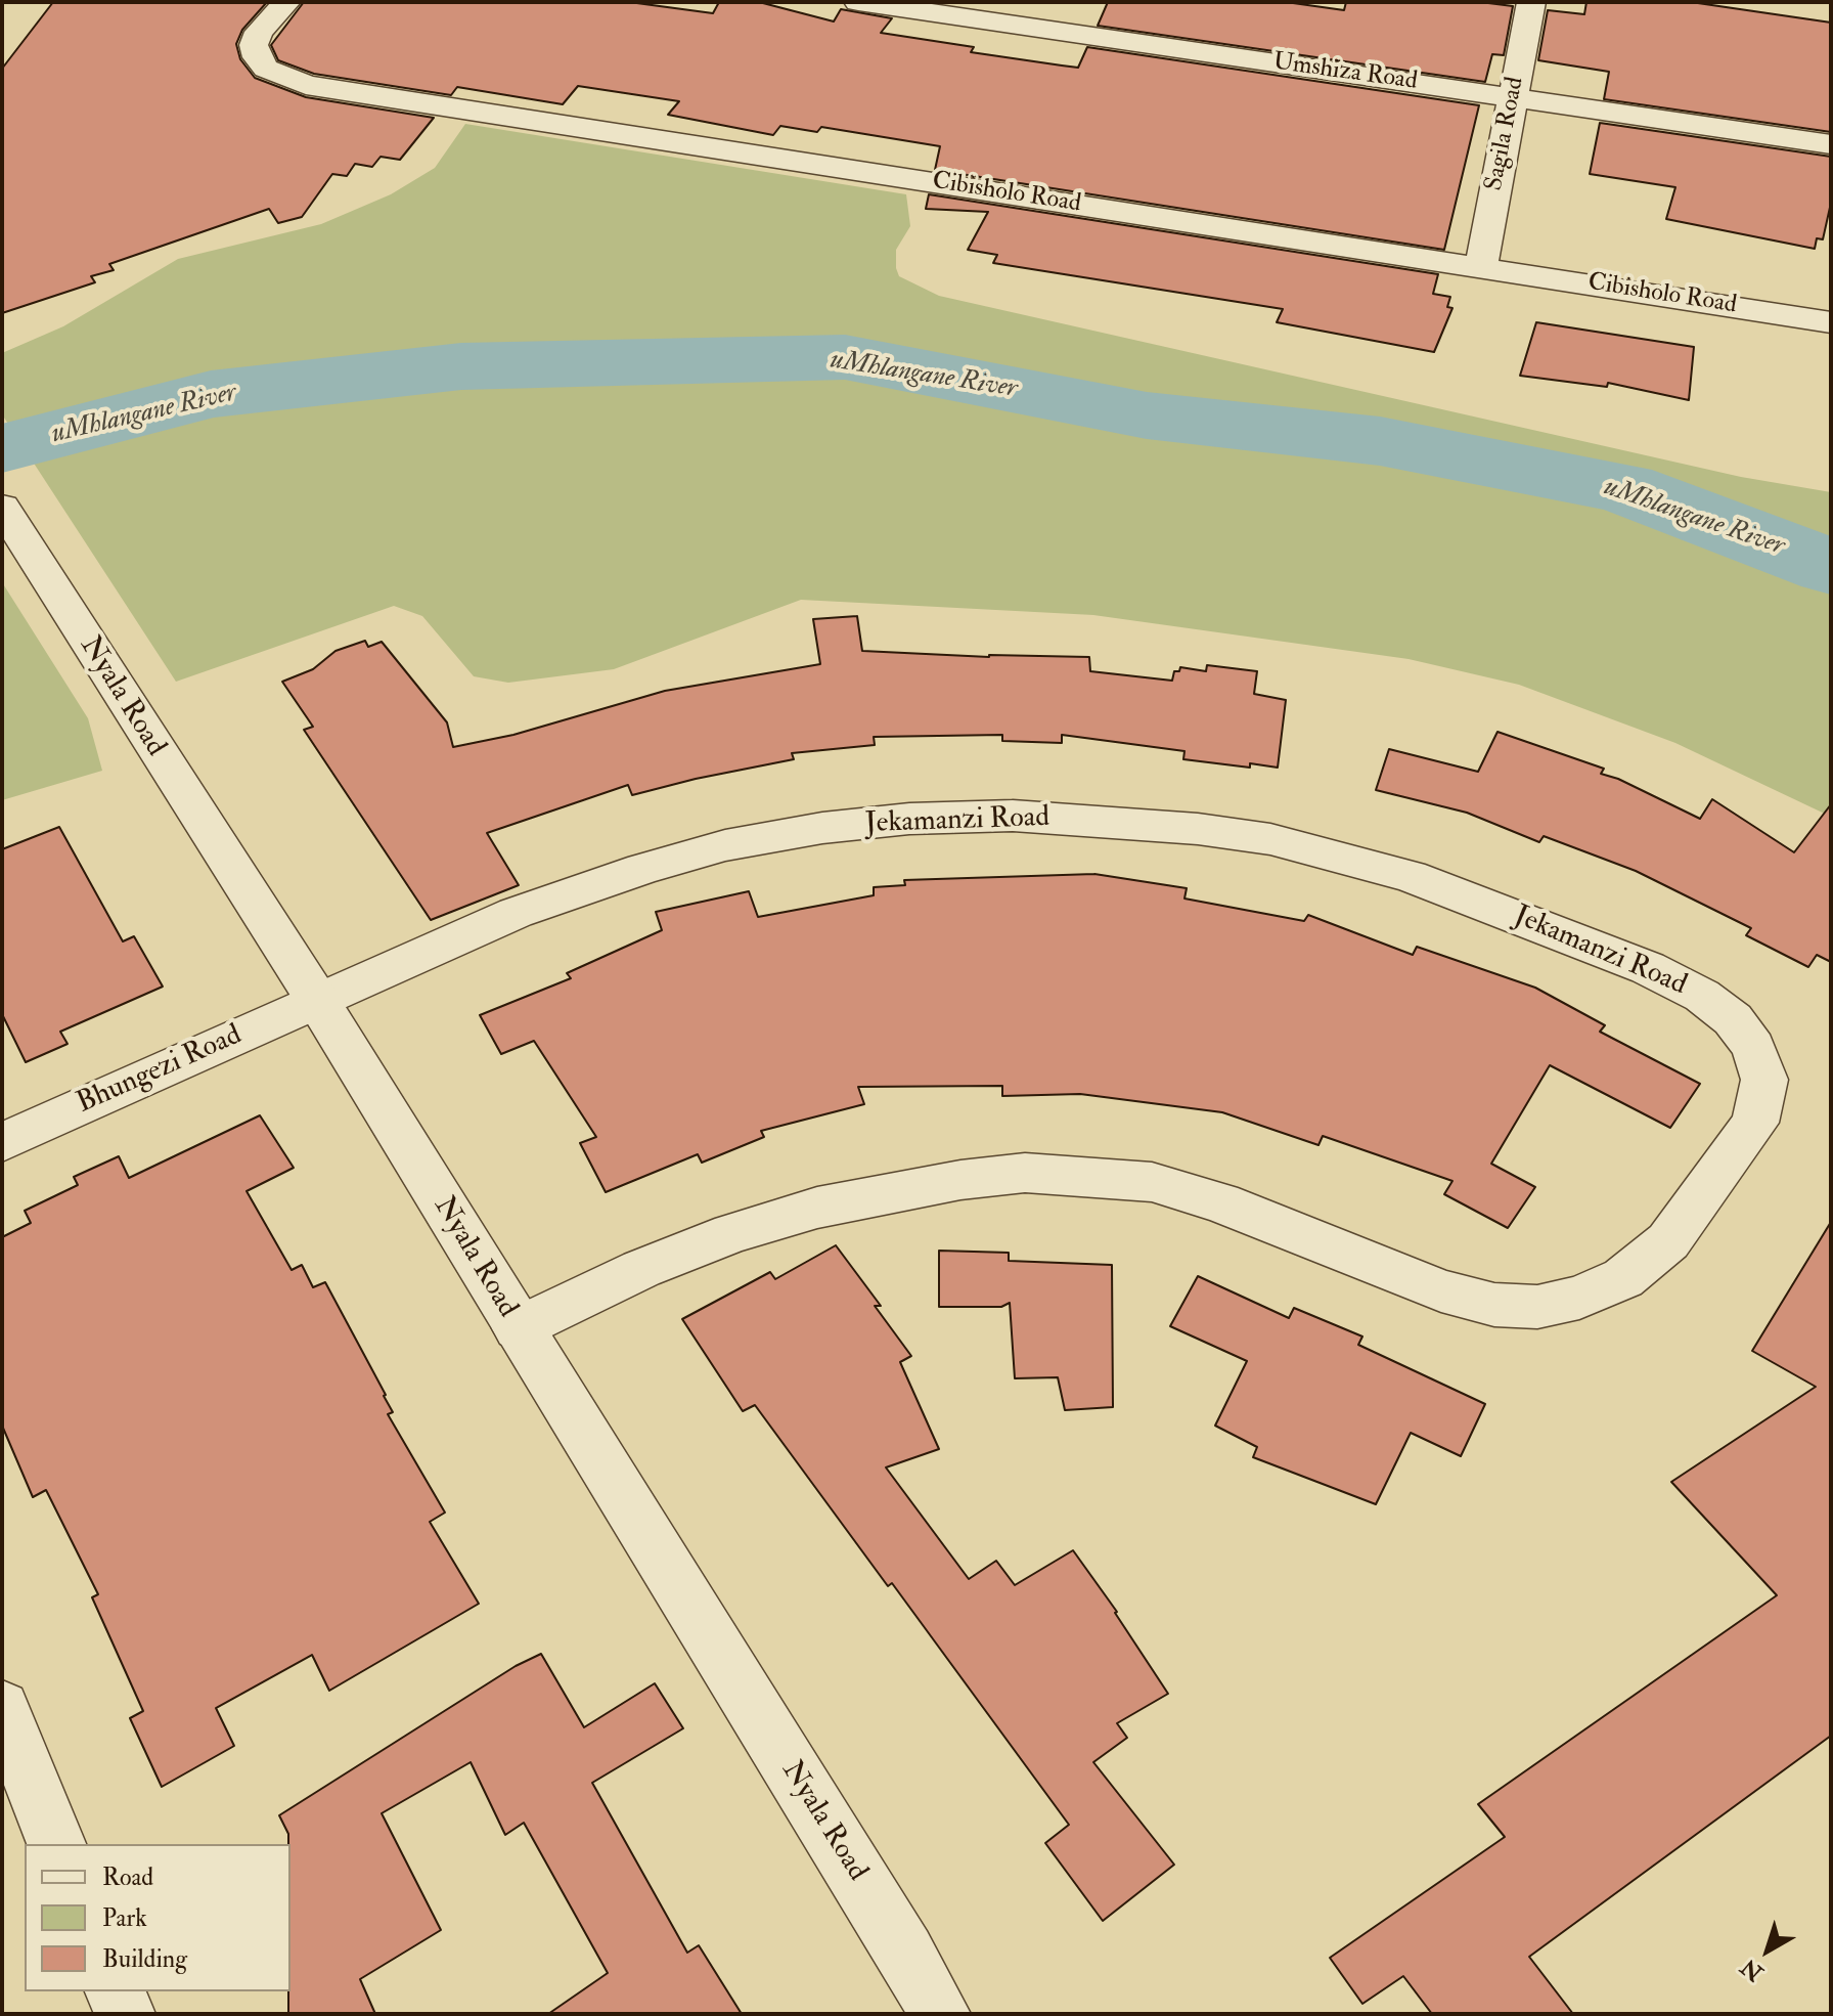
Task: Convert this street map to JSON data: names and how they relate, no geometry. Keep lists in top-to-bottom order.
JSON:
{
  "streets": {
    "street": [
      "Umshiza Road",
      "Sagila Road",
      "Cibisholo Road",
      "Nyala Road",
      "Jekamanzi Road",
      "Bhungezi Road"
    ]
  },
  "crossings": [
    ["Umshiza Road", "Sagila Road"],
    ["Sagila Road", "Cibisholo Road"],
    ["Nyala Road", "Jekamanzi Road"],
    ["Nyala Road", "Bhungezi Road"],
    ["Jekamanzi Road", "Bhungezi Road"]
  ],
  "water": ["uMhlangane River"],
  "legend": ["Road", "Park", "Building"],
  "north": "bottom left"
}
